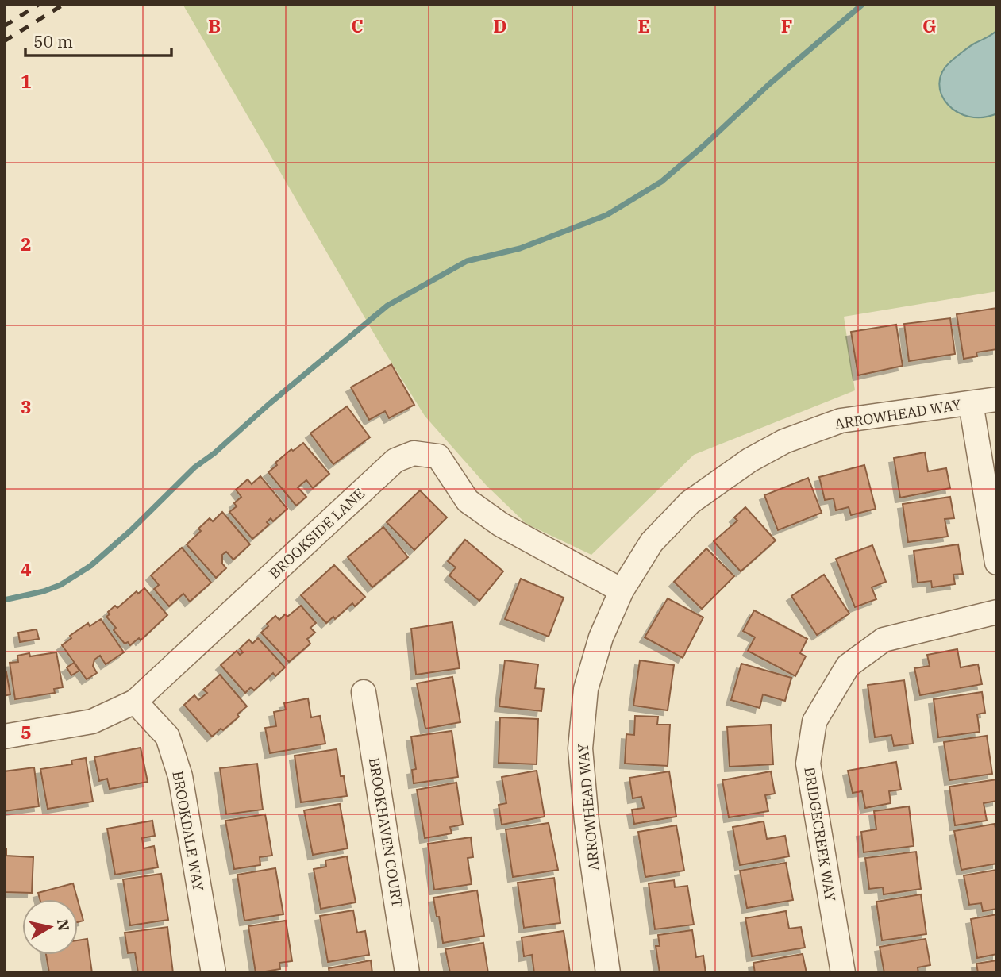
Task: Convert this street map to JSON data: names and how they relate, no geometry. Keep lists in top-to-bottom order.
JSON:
{
  "streets": {
    "street": [
      "ARROWHEAD WAY",
      "BROOKSIDE LANE",
      "BROOKDALE WAY",
      "BROOKHAVEN COURT",
      "BRIDGECREEK WAY"
    ]
  },
  "crossings": [
    ["ARROWHEAD WAY", "BROOKSIDE LANE"],
    ["BROOKSIDE LANE", "BROOKDALE WAY"]
  ],
  "scale_bar": "50 m",
  "north": "right",
  "grid": {
    "columns": [
      "B",
      "C",
      "D",
      "E",
      "F",
      "G"
    ],
    "rows": [
      "1",
      "2",
      "3",
      "4",
      "5"
    ]
  }
}
